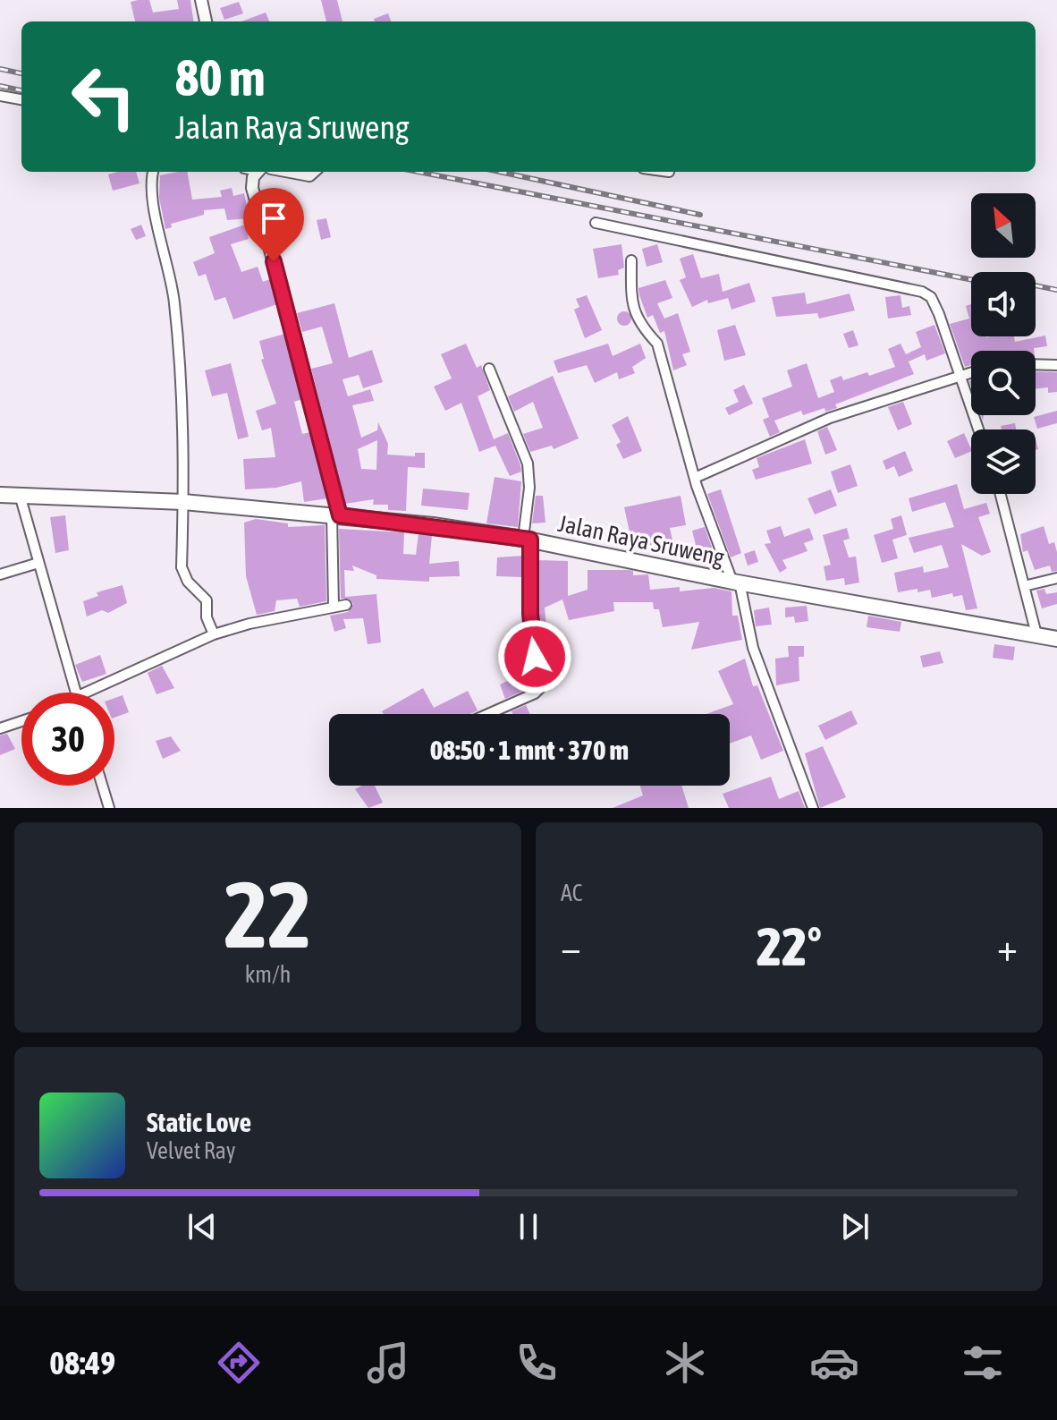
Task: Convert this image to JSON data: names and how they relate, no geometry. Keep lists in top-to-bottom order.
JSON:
{
  "streets": {
    "highway": ["Jalan Raya Sruweng"]
  },
  "north": "top left",
  "page": {
    "turn": ["80 m", "Jalan Raya Sruweng"],
    "limit": "30",
    "trip": "08:50 · 1 mnt · 370 m",
    "tile": [
      ["22", "km/h"],
      "AC"
    ],
    "heat": ["−", "22°", "+"],
    "song": ["Static Love", "Velvet Ray"],
    "tabs": "08:49"
  }
}
